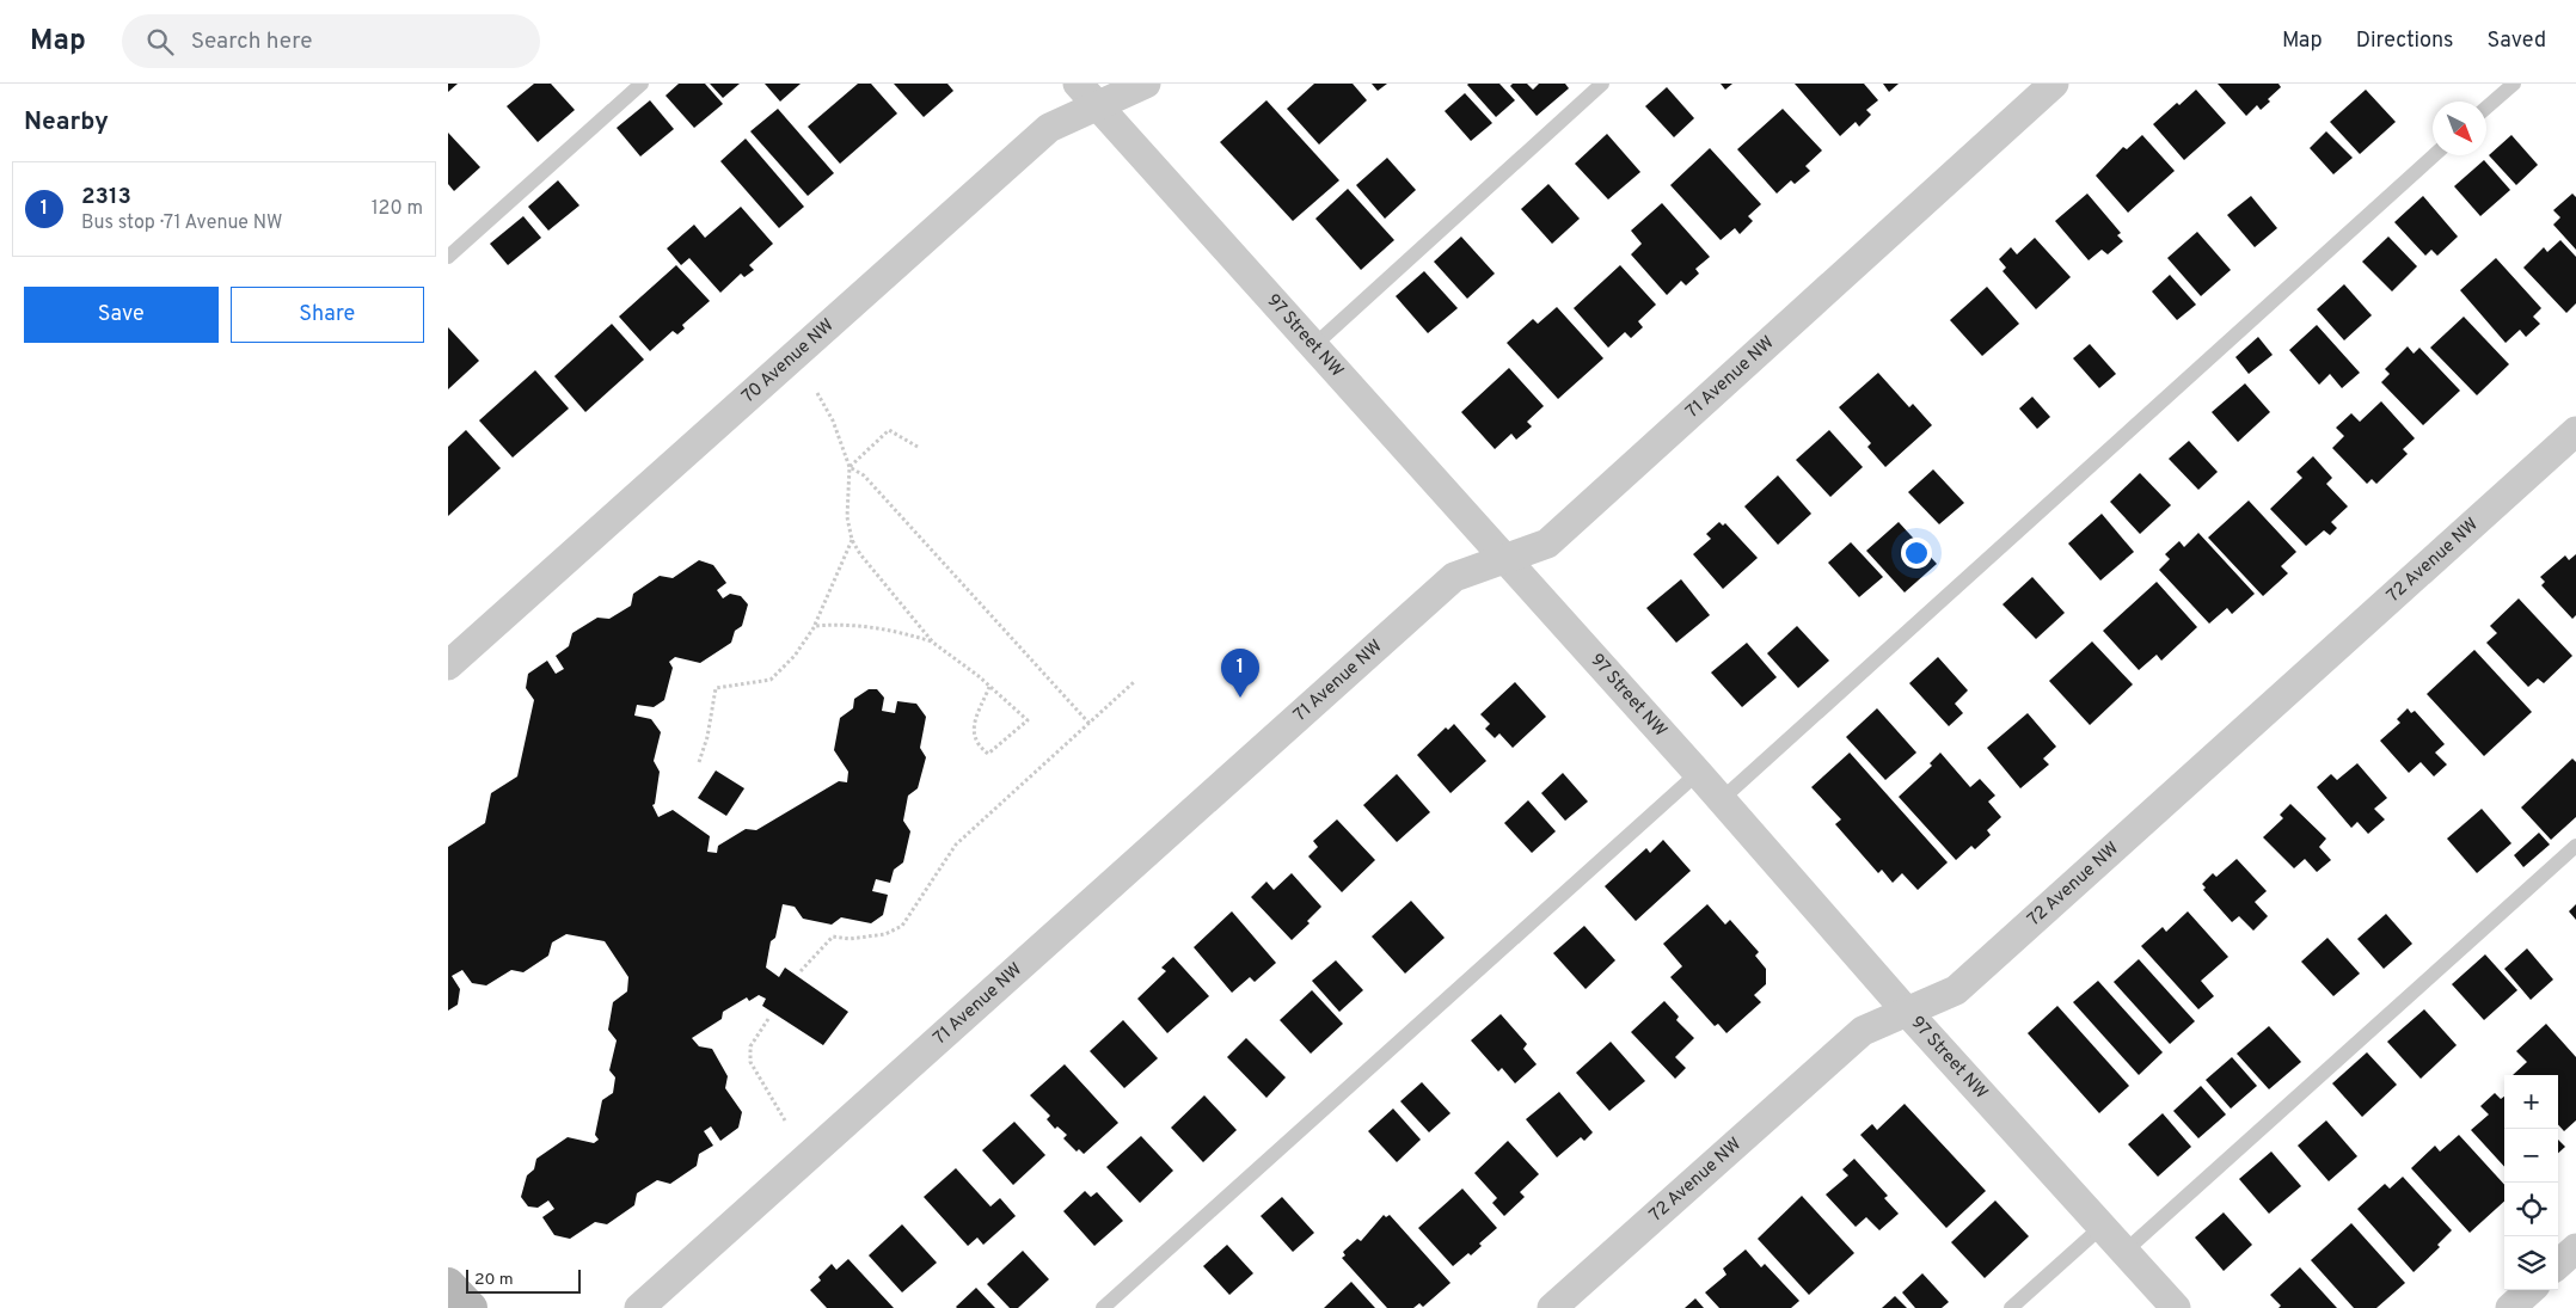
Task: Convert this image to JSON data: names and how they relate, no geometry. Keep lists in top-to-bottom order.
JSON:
{
  "streets": {
    "street": [
      "97 Street NW",
      "70 Avenue NW",
      "71 Avenue NW",
      "72 Avenue NW"
    ]
  },
  "crossings": [
    ["97 Street NW", "70 Avenue NW"],
    ["97 Street NW", "71 Avenue NW"],
    ["97 Street NW", "72 Avenue NW"]
  ],
  "scale_bar": "20 m",
  "north": "bottom right",
  "page": {
    "header": "Map",
    "search": "Search here",
    "nav": ["Map", "Directions", "Saved"],
    "heading": "Nearby",
    "list": [
      {
        "mark": "1",
        "name": "2313",
        "note": "Bus stop · 71 Avenue NW",
        "value": "120 m"
      }
    ],
    "buttons": ["Save", "Share"],
    "pins": "1",
    "map_buttons": ["+", "−"],
    "scale": "20 m"
  }
}
